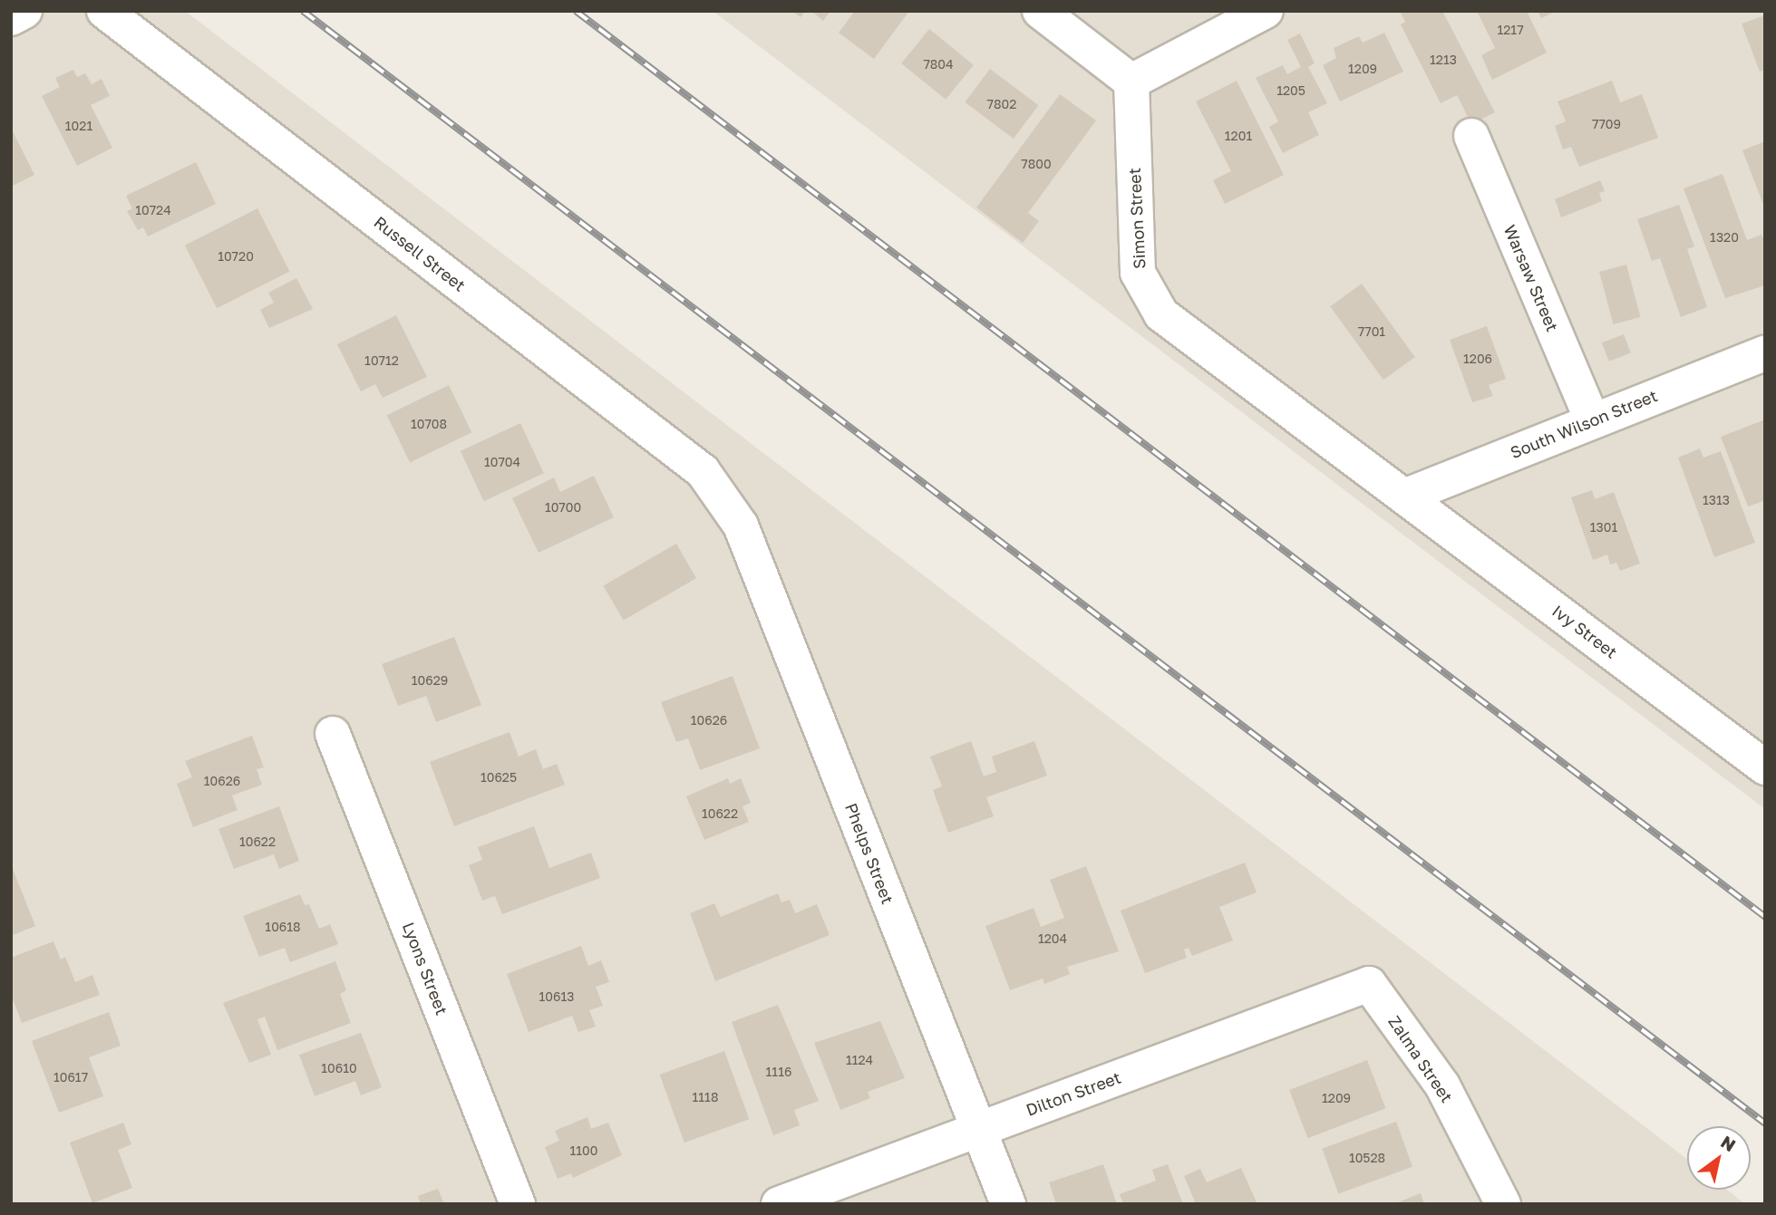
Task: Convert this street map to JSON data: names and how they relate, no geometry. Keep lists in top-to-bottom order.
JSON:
{
  "streets": {
    "street": [
      "Simon Street",
      "Russell Street",
      "Warsaw Street",
      "South Wilson Street",
      "Ivy Street",
      "Phelps Street",
      "Lyons Street",
      "Zalma Street",
      "Dilton Street"
    ]
  },
  "crossings": [
    ["Simon Street", "South Wilson Street"],
    ["Simon Street", "Ivy Street"],
    ["Russell Street", "Phelps Street"],
    ["Warsaw Street", "South Wilson Street"],
    ["South Wilson Street", "Ivy Street"],
    ["Phelps Street", "Dilton Street"],
    ["Zalma Street", "Dilton Street"]
  ],
  "house_numbers": [
    "1217",
    "1213",
    "7804",
    "1209",
    "1205",
    "7802",
    "7709",
    "1021",
    "1201",
    "7800",
    "10724",
    "1320",
    "10720",
    "7701",
    "1206",
    "10712",
    "10708",
    "10704",
    "1313",
    "10700",
    "1301",
    "10629",
    "10626",
    "10625",
    "10626",
    "10622",
    "10622",
    "10618",
    "1204",
    "10613",
    "1124",
    "10610",
    "1116",
    "10617",
    "1118",
    "1209",
    "1100",
    "10528"
  ],
  "north": "top right"
}
